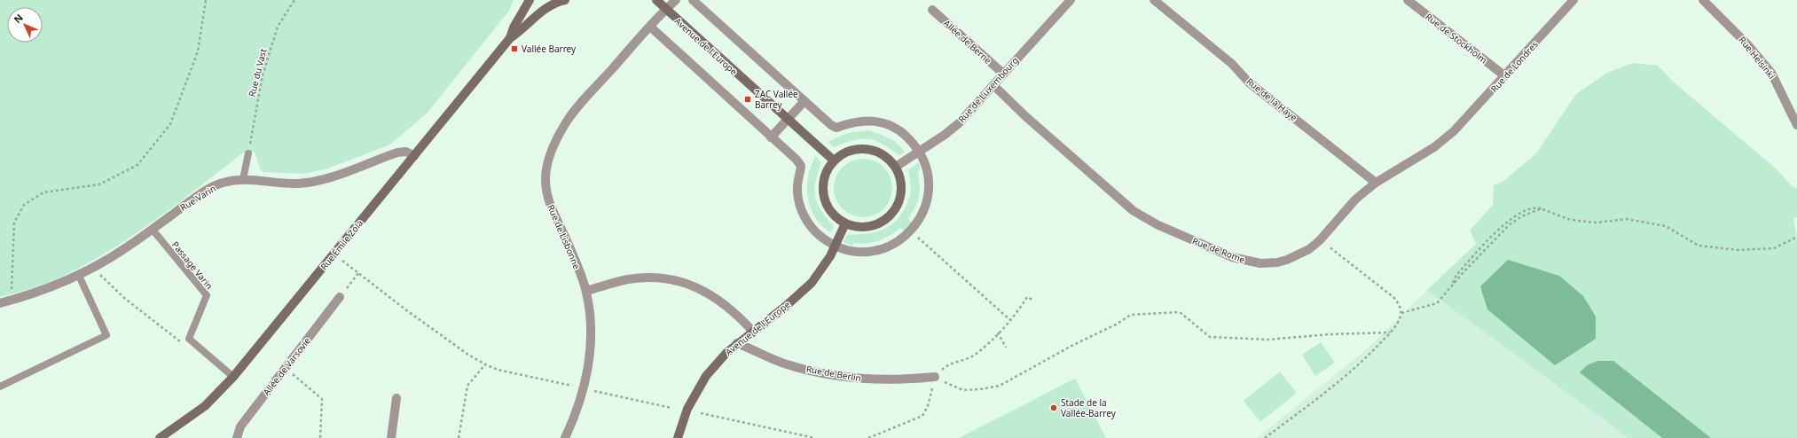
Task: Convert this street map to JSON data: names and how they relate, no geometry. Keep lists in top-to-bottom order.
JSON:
{
  "streets": {
    "street": [
      "Rue de Stockholm",
      "Allée de Berne",
      "Avenue de l'Europe",
      "Rue Helsinki",
      "Rue de Londres",
      "Rue de Luxembourg",
      "Rue de la Haye",
      "Rue Varin",
      "Rue de Lisbonne",
      "Rue Émile Zola",
      "Rue de Rome",
      "Allée de Varsovie",
      "Rue de Berlin"
    ],
    "lane": ["Passage Varin"],
    "path": ["Rue du Vast"]
  },
  "crossings": [
    ["Rue de Stockholm", "Rue de Londres"],
    ["Allée de Berne", "Rue de Luxembourg"],
    ["Avenue de l'Europe", "Rue de Luxembourg"],
    ["Avenue de l'Europe", "Rue de Lisbonne"],
    ["Avenue de l'Europe", "Rue de Berlin"],
    ["Rue de Londres", "Rue de Rome"],
    ["Rue de Luxembourg", "Rue de Rome"],
    ["Rue de la Haye", "Rue de Rome"],
    ["Rue Varin", "Rue Émile Zola"],
    ["Rue Varin", "Passage Varin"]
  ],
  "places": {
    "transit": ["Vallée Barrey", "ZAC Vallée Barrey"],
    "other": ["Stade de la Vallée-Barrey"]
  },
  "north": "top left"
}
